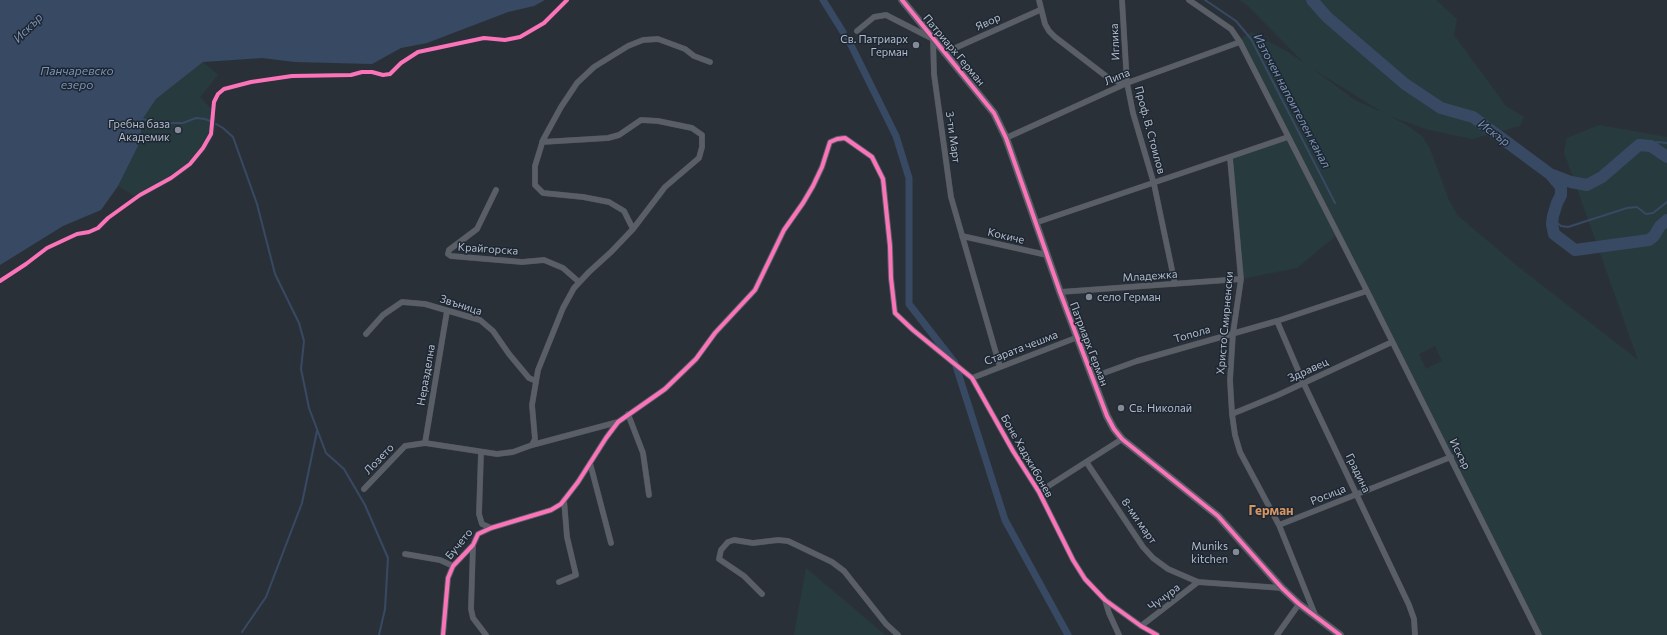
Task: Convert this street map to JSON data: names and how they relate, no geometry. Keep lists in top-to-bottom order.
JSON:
{
  "streets": {
    "street": [
      "Явор",
      "Иглика",
      "Патриарх Герман",
      "Липа",
      "Проф. В. Стоилов",
      "3-ти Март",
      "Кокиче",
      "Крайгорска",
      "Младежка",
      "Звъница",
      "Христо Смирненски",
      "Топола",
      "Старата чешма",
      "Здравец",
      "Неразделна",
      "Искър",
      "Боне Хаджибонев",
      "Лозето",
      "Градина",
      "Росица",
      "8-ми март",
      "Бучето",
      "Чучура"
    ]
  },
  "crossings": [
    ["Явор", "Патриарх Герман"],
    ["Явор", "Проф. В. Стоилов"],
    ["Иглика", "Липа"],
    ["Иглика", "Проф. В. Стоилов"],
    ["Патриарх Герман", "Липа"],
    ["Патриарх Герман", "3-ти Март"],
    ["Патриарх Герман", "Кокиче"],
    ["Патриарх Герман", "Младежка"],
    ["Патриарх Герман", "Христо Смирненски"],
    ["Патриарх Герман", "Топола"],
    ["Патриарх Герман", "Старата чешма"],
    ["Патриарх Герман", "8-ми март"],
    ["Липа", "Проф. В. Стоилов"],
    ["Липа", "Искър"],
    ["Проф. В. Стоилов", "Младежка"],
    ["3-ти Март", "Кокиче"],
    ["3-ти Март", "Старата чешма"],
    ["Младежка", "Христо Смирненски"],
    ["Звъница", "Неразделна"],
    ["Христо Смирненски", "Топола"],
    ["Христо Смирненски", "Здравец"],
    ["Христо Смирненски", "Росица"],
    ["Топола", "Искър"],
    ["Топола", "Градина"],
    ["Старата чешма", "Боне Хаджибонев"],
    ["Здравец", "Искър"],
    ["Здравец", "Градина"],
    ["Неразделна", "Лозето"],
    ["Искър", "Росица"],
    ["Боне Хаджибонев", "Лозето"],
    ["Боне Хаджибонев", "Бучето"],
    ["Боне Хаджибонев", "Чучура"],
    ["Лозето", "Бучето"],
    ["Градина", "Росица"],
    ["8-ми март", "Чучура"]
  ],
  "districts": ["Герман"],
  "water": ["Искър", "Панчаревско езеро", "Източен напоителен канал"],
  "places": [
    "Св. Патриарх Герман",
    "Гребна база Академик",
    "село Герман",
    "Св. Николай",
    "Muniks kitchen"
  ]
}
